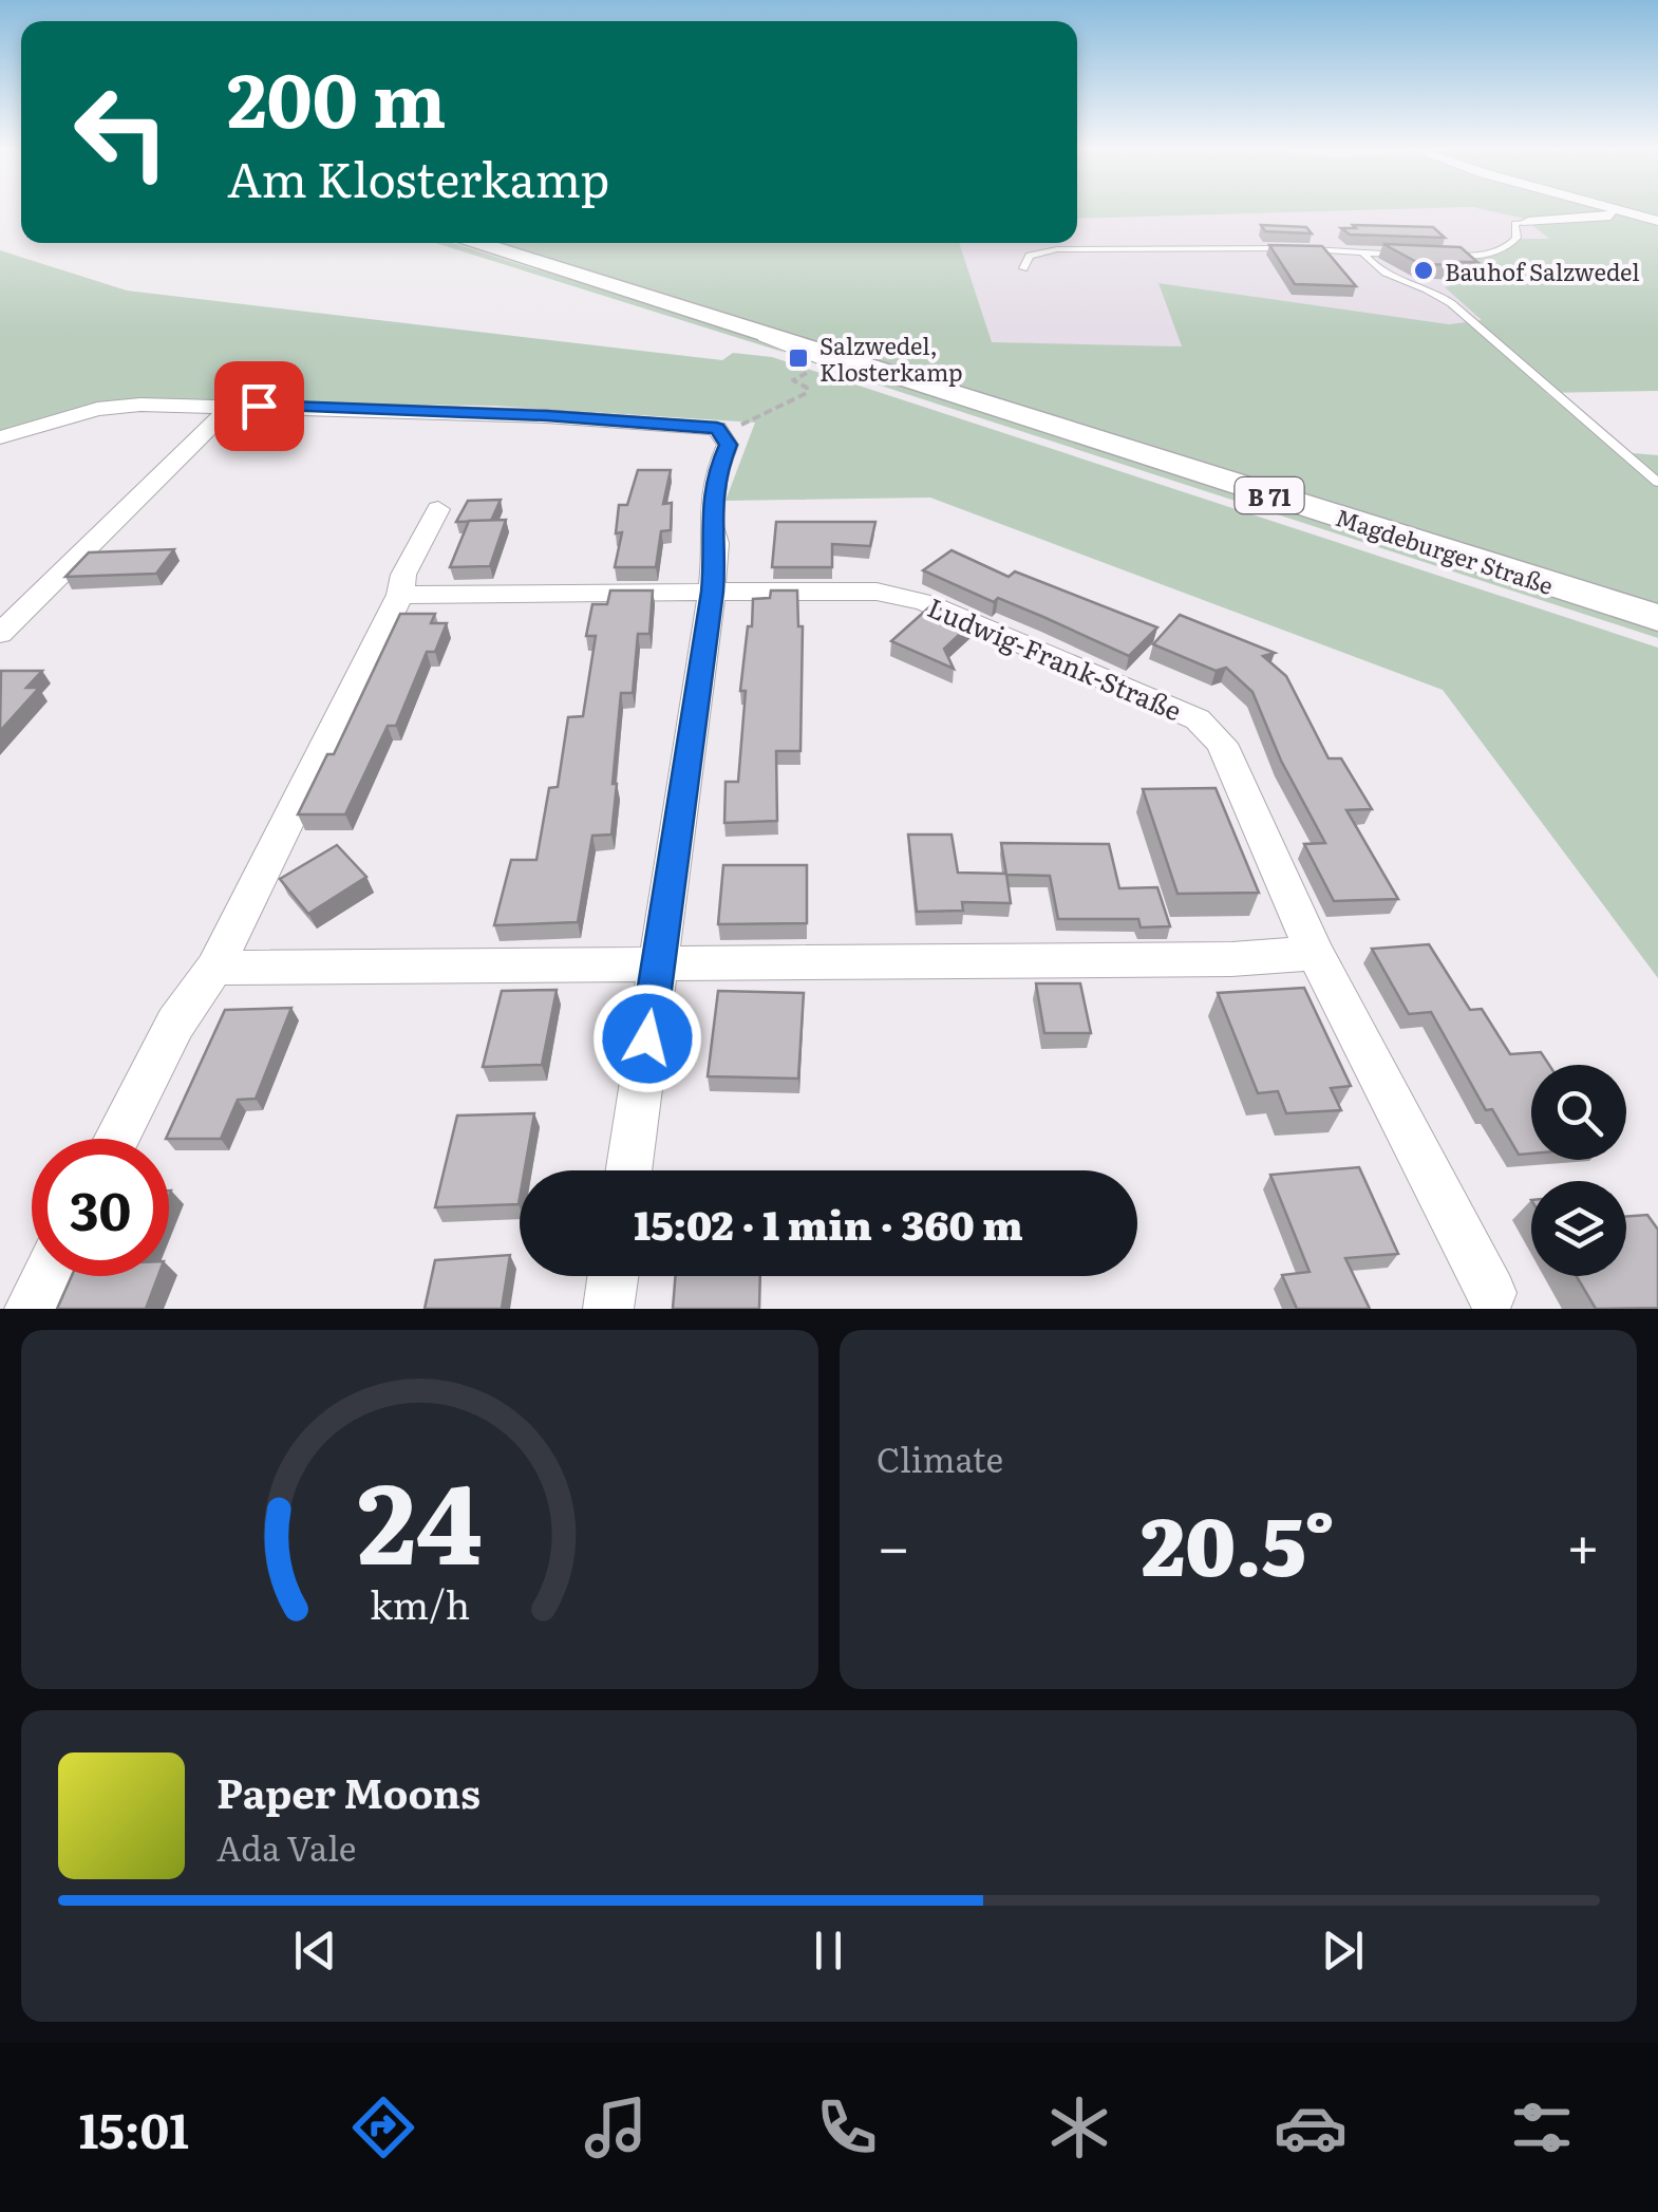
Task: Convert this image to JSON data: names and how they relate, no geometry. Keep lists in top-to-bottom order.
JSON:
{
  "streets": {
    "main road": ["B 71", "Magdeburger Straße"],
    "street": ["Ludwig-Frank-Straße"]
  },
  "places": {
    "other": ["Bauhof Salzwedel"],
    "transit": ["Salzwedel, Klosterkamp"]
  },
  "page": {
    "turn": ["200 m", "Am Klosterkamp"],
    "limit": "30",
    "trip": "15:02 · 1 min · 360 m",
    "tile": "Climate",
    "heat": ["−", "20.5°", "+"],
    "song": ["Paper Moons", "Ada Vale"],
    "tabs": "15:01",
    "gauge": ["24", "km/h"]
  }
}
